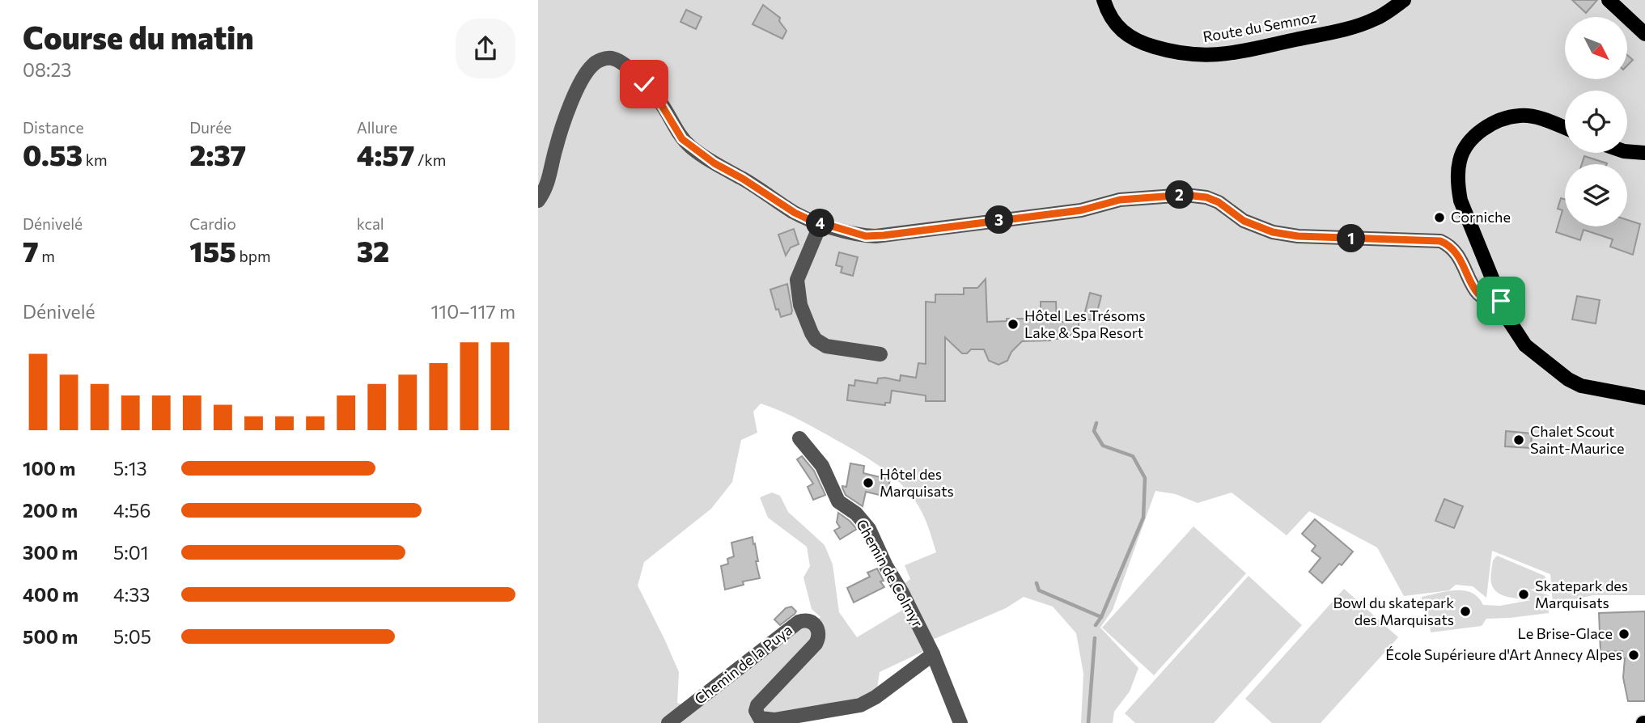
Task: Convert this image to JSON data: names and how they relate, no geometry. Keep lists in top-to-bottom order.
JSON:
{
  "streets": {
    "main road": ["Route du Semnoz"],
    "street": ["Chemin de Colmyr", "Chemin de la Puya"]
  },
  "crossings": [
    ["Chemin de Colmyr", "Chemin de la Puya"]
  ],
  "places": [
    "Corniche",
    "Hôtel Les Trésoms Lake & Spa Resort",
    "Chalet Scout Saint-Maurice",
    "Hôtel des Marquisats",
    "Skatepark des Marquisats",
    "Bowl du skatepark des Marquisats",
    "Le Brise-Glace",
    "École Supérieure d'Art Annecy Alpes"
  ],
  "north": "bottom right",
  "page": {
    "heading": ["Course du matin", "08:23"],
    "stats": [
      ["Distance", "0.53 km"],
      ["Durée", "2:37"],
      ["Allure", "4:57 /km"],
      ["Dénivelé", "7 m"],
      ["Cardio", "155 bpm"],
      ["kcal", "32"]
    ],
    "pins": [
      "2",
      "3",
      "4",
      "1"
    ],
    "chart": ["Dénivelé", "110–117 m"],
    "list": [
      {
        "name": "100 m",
        "note": "5:13"
      },
      {
        "name": "200 m",
        "note": "4:56"
      },
      {
        "name": "300 m",
        "note": "5:01"
      },
      {
        "name": "400 m",
        "note": "4:33"
      },
      {
        "name": "500 m",
        "note": "5:05"
      }
    ]
  }
}
